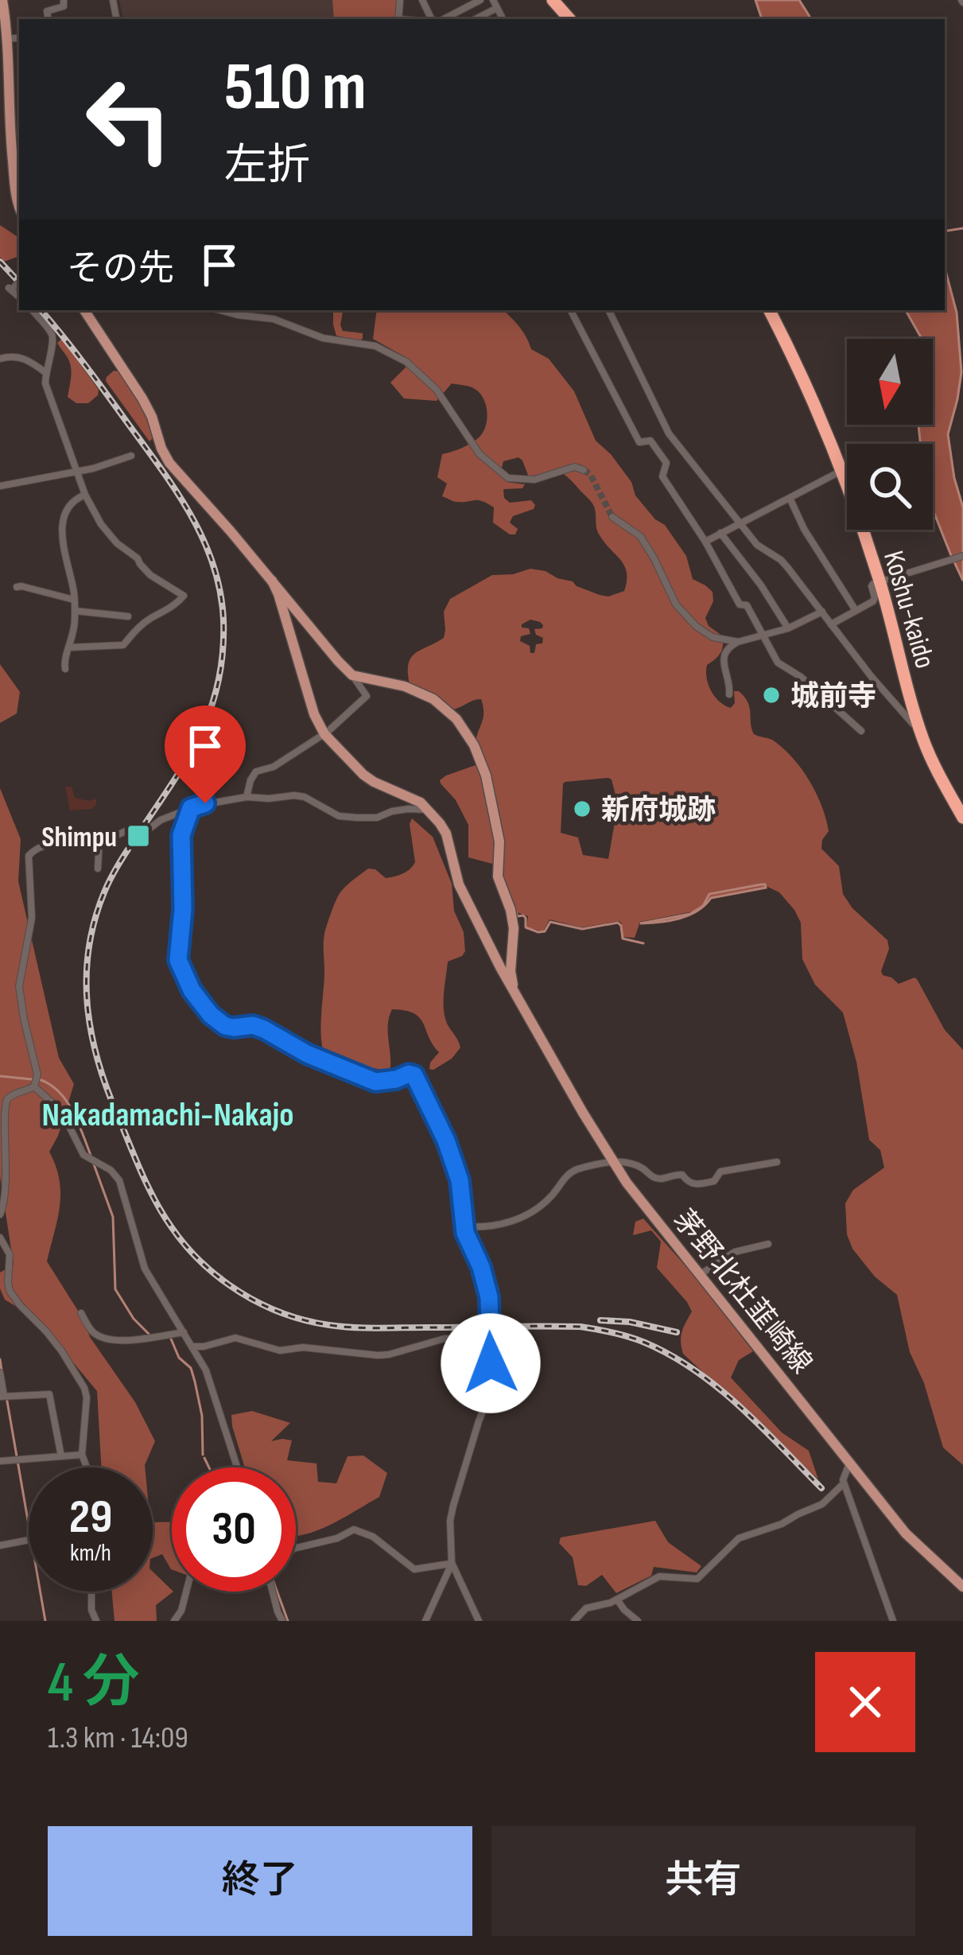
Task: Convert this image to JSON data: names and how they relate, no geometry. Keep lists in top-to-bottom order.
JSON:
{
  "streets": {
    "highway": ["Koshu-kaido"],
    "main road": ["茅野北杜韮崎線"]
  },
  "districts": ["Nakadamachi-Nakajo"],
  "places": {
    "other": ["城前寺", "新府城跡"],
    "transit": ["Shimpu"]
  },
  "north": "bottom",
  "page": {
    "turn": ["510 m", "左折"],
    "then": "その先",
    "speed": "29 km/h",
    "limit": "30",
    "heading": ["4 分", "1.3 km · 14:09"],
    "buttons": ["終了", "共有"]
  }
}
